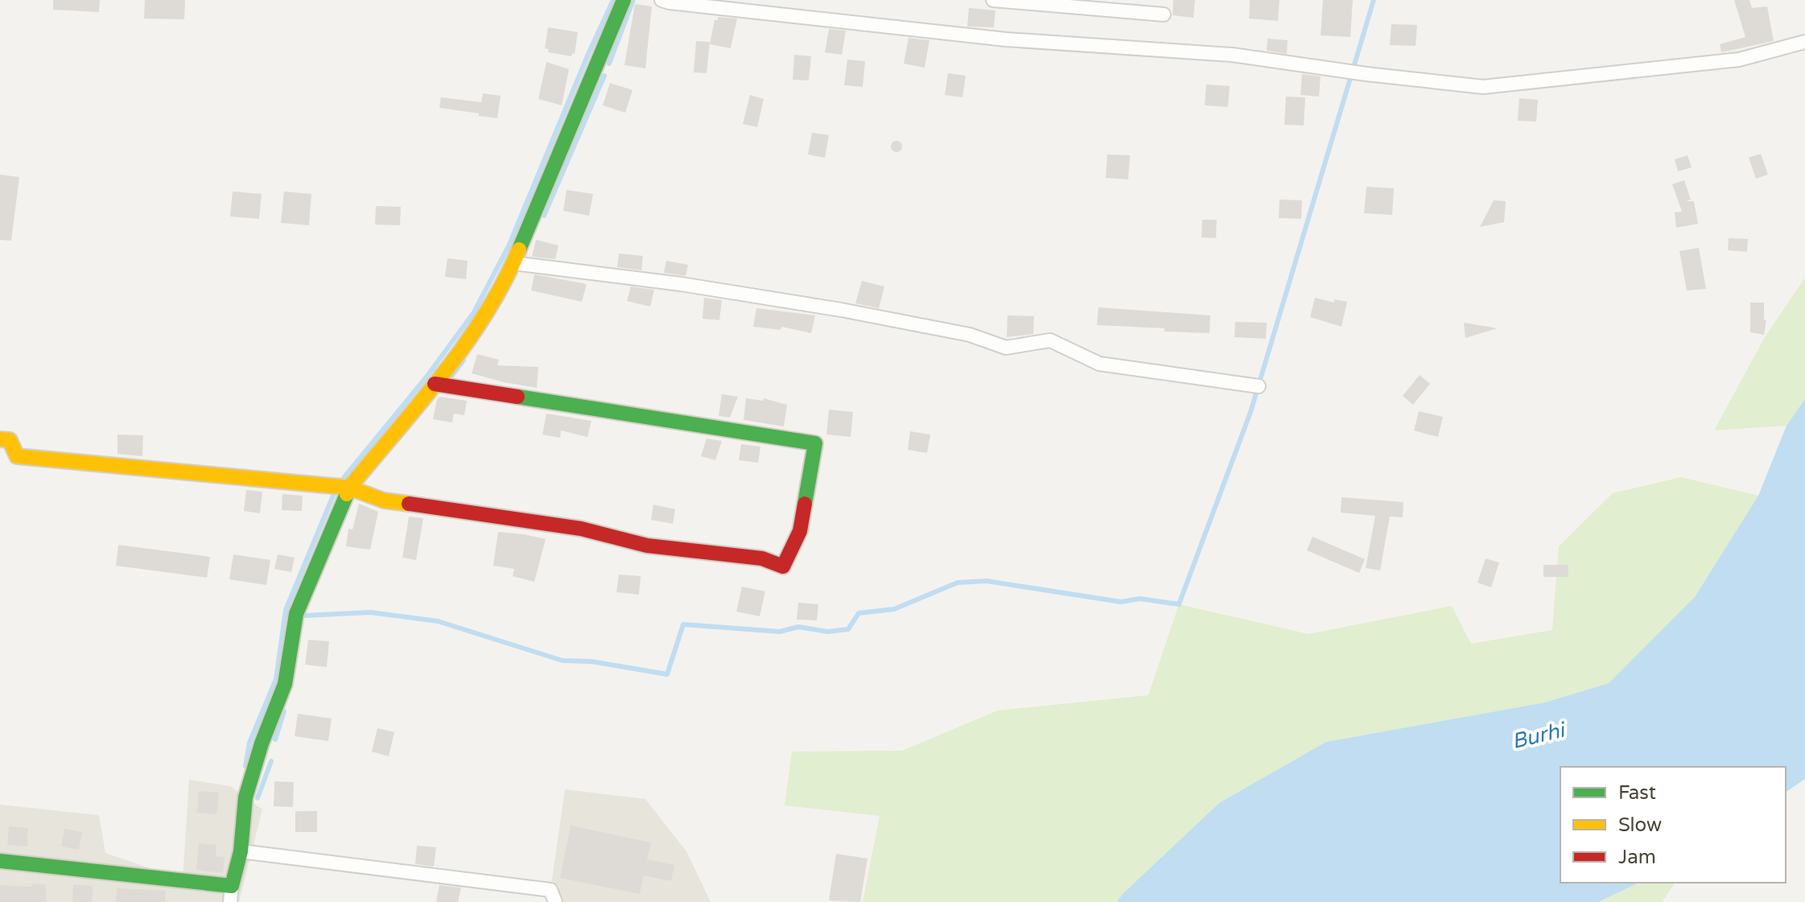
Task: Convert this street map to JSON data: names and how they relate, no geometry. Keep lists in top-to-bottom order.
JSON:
{
  "water": ["Burhi"],
  "legend": ["Fast", "Slow", "Jam"]
}
